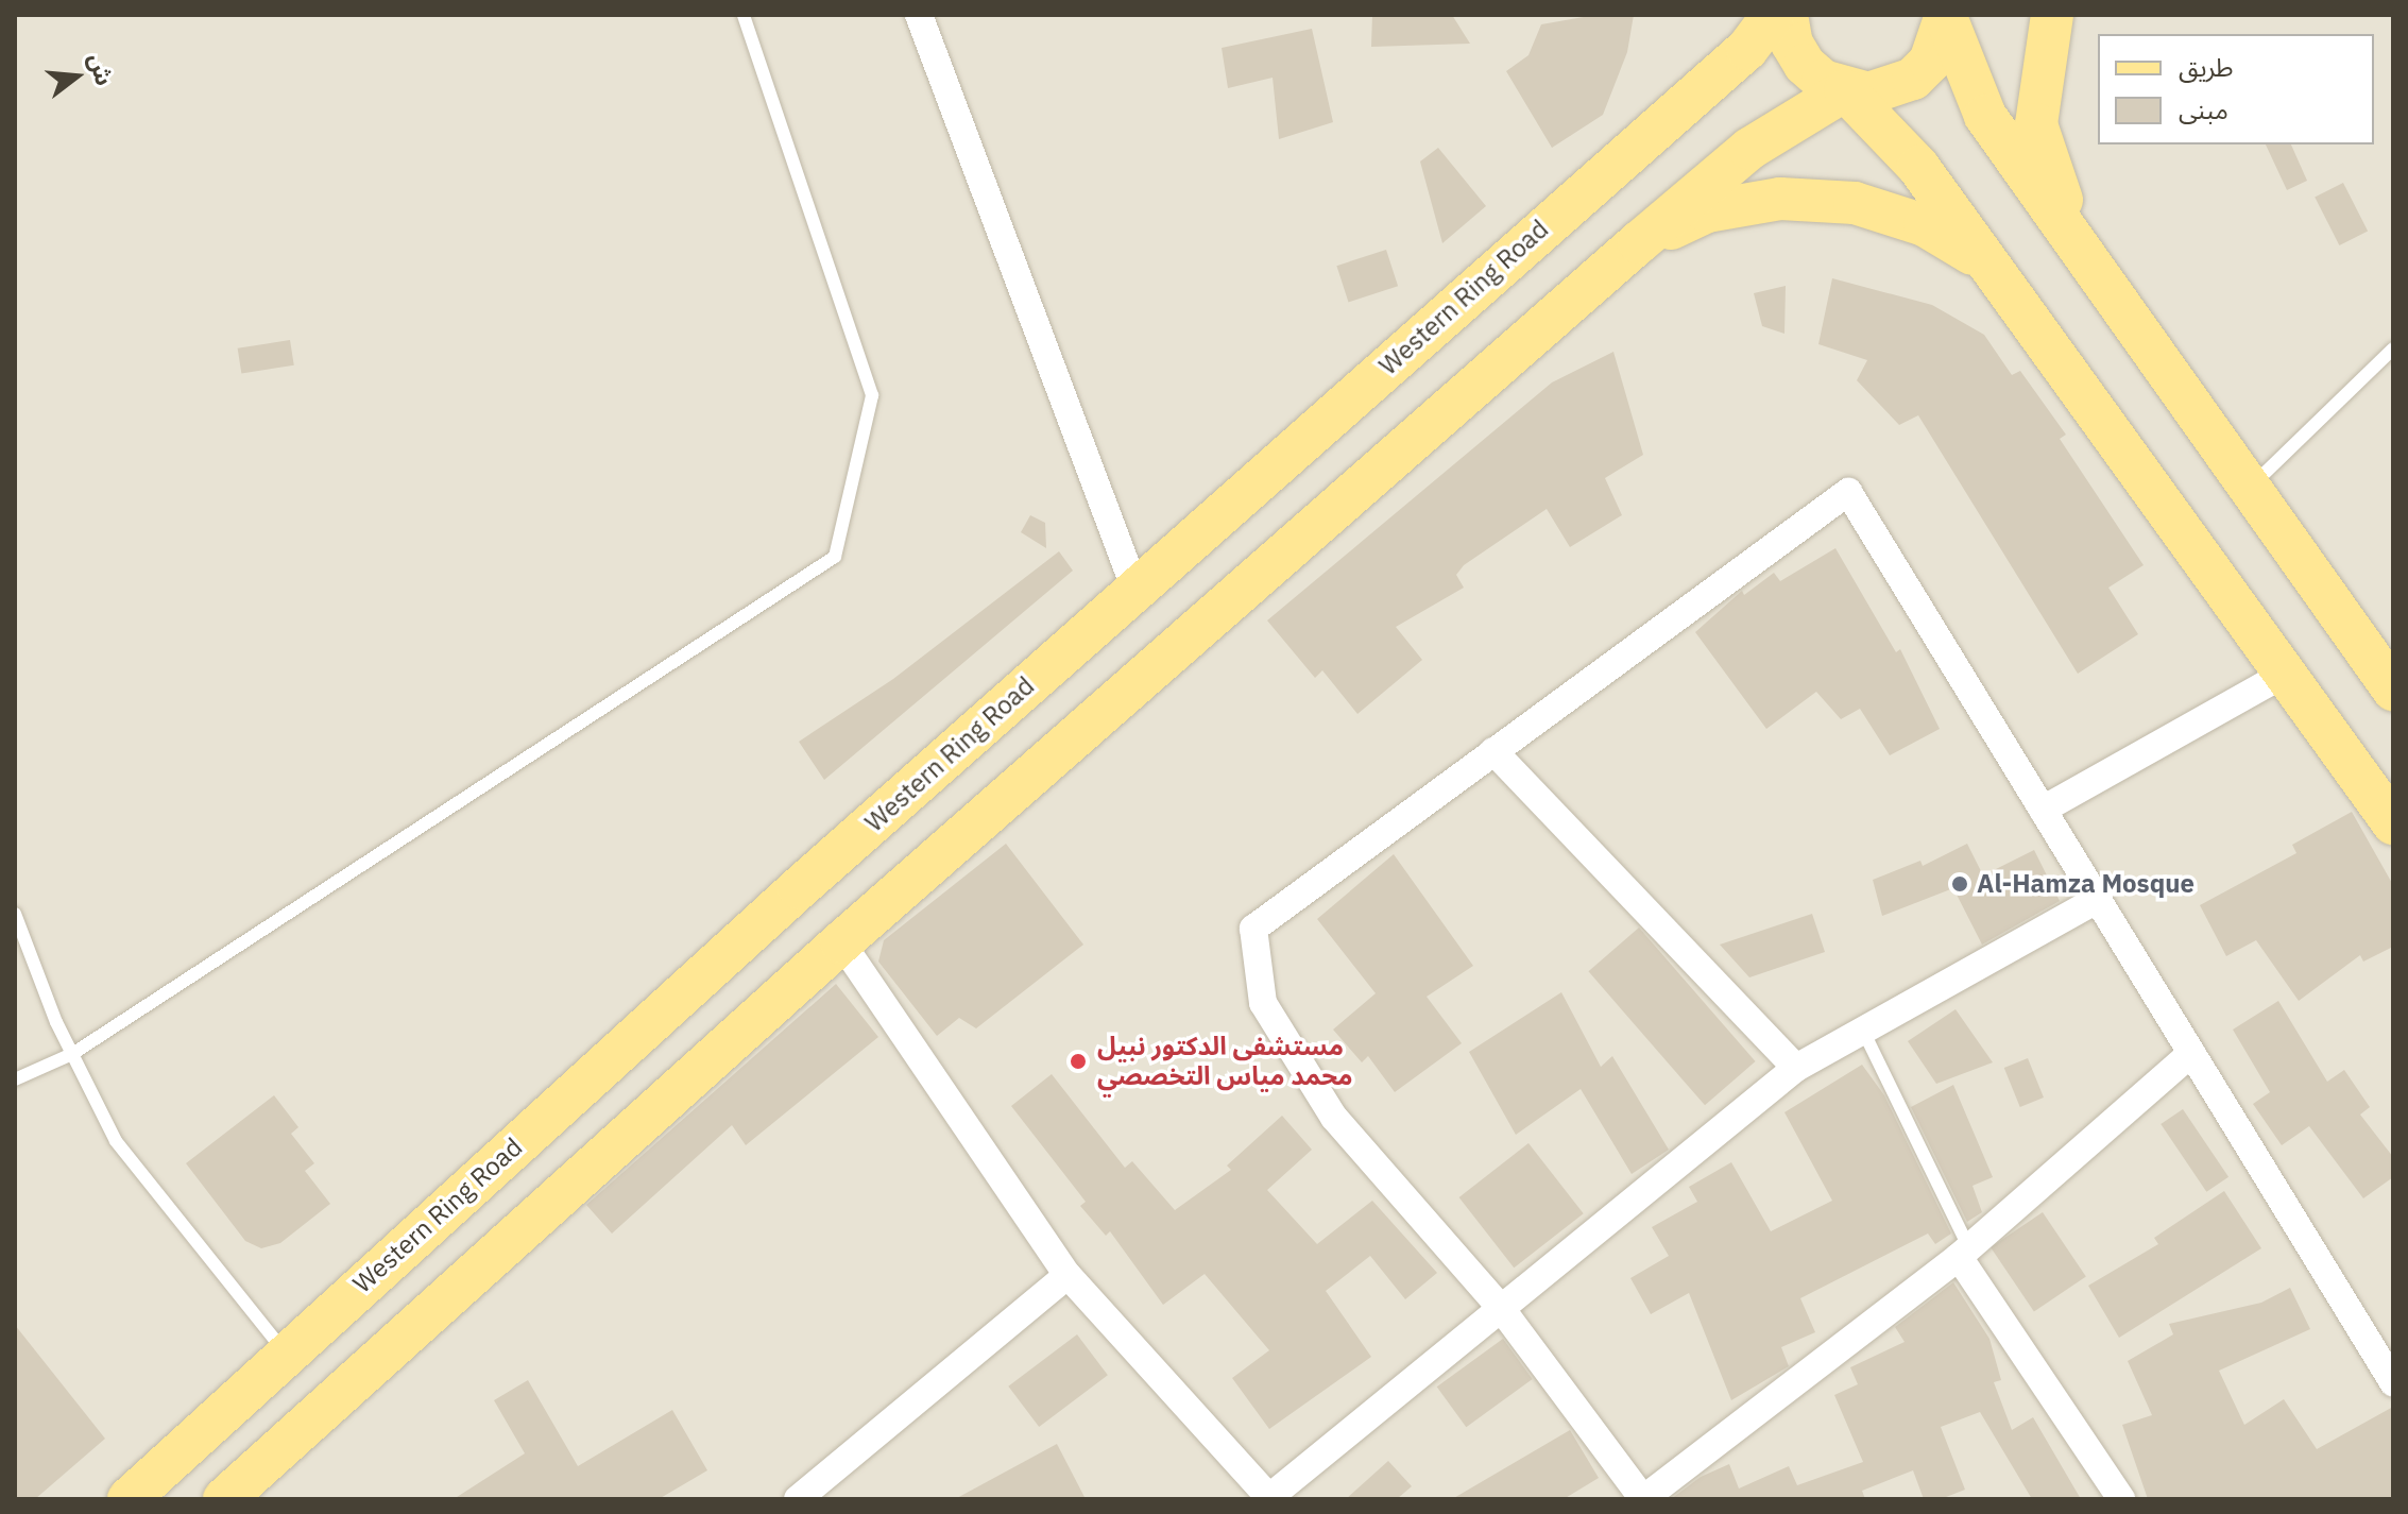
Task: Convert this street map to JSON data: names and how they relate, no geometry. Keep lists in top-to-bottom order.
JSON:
{
  "streets": {
    "main road": ["Western Ring Road"]
  },
  "places": ["Al-Hamza Mosque", "مستشفى الدكتور نبيل محمد مياس التخصصي"],
  "legend": ["طريق", "مبنى"],
  "north": "right"
}
